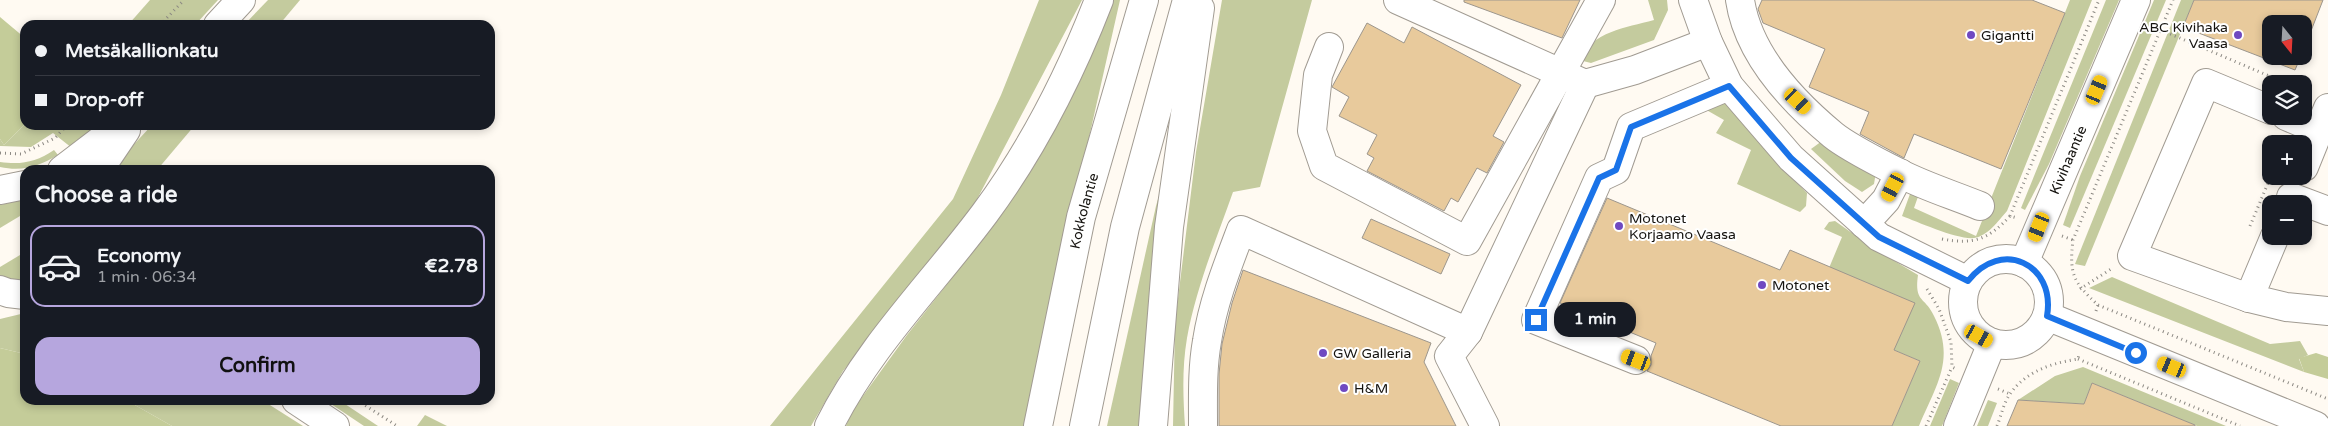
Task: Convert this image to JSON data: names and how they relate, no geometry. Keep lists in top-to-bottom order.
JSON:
{
  "streets": {
    "main road": ["Kivihaantie", "Kokkolantie"]
  },
  "places": [
    "Gigantti",
    "ABC Kivihaka Vaasa",
    "Motonet Korjaamo Vaasa",
    "Motonet",
    "GW Galleria",
    "H&M"
  ],
  "north": "bottom",
  "page": {
    "map_buttons": ["+", "−"],
    "banner": ["Metsäkallionkatu", "Drop-off"],
    "heading": "Choose a ride",
    "list": [
      {
        "name": "Economy",
        "note": "1 min · 06:34",
        "value": "€2.78"
      }
    ],
    "bubble": "1 min",
    "buttons": "Confirm"
  }
}
